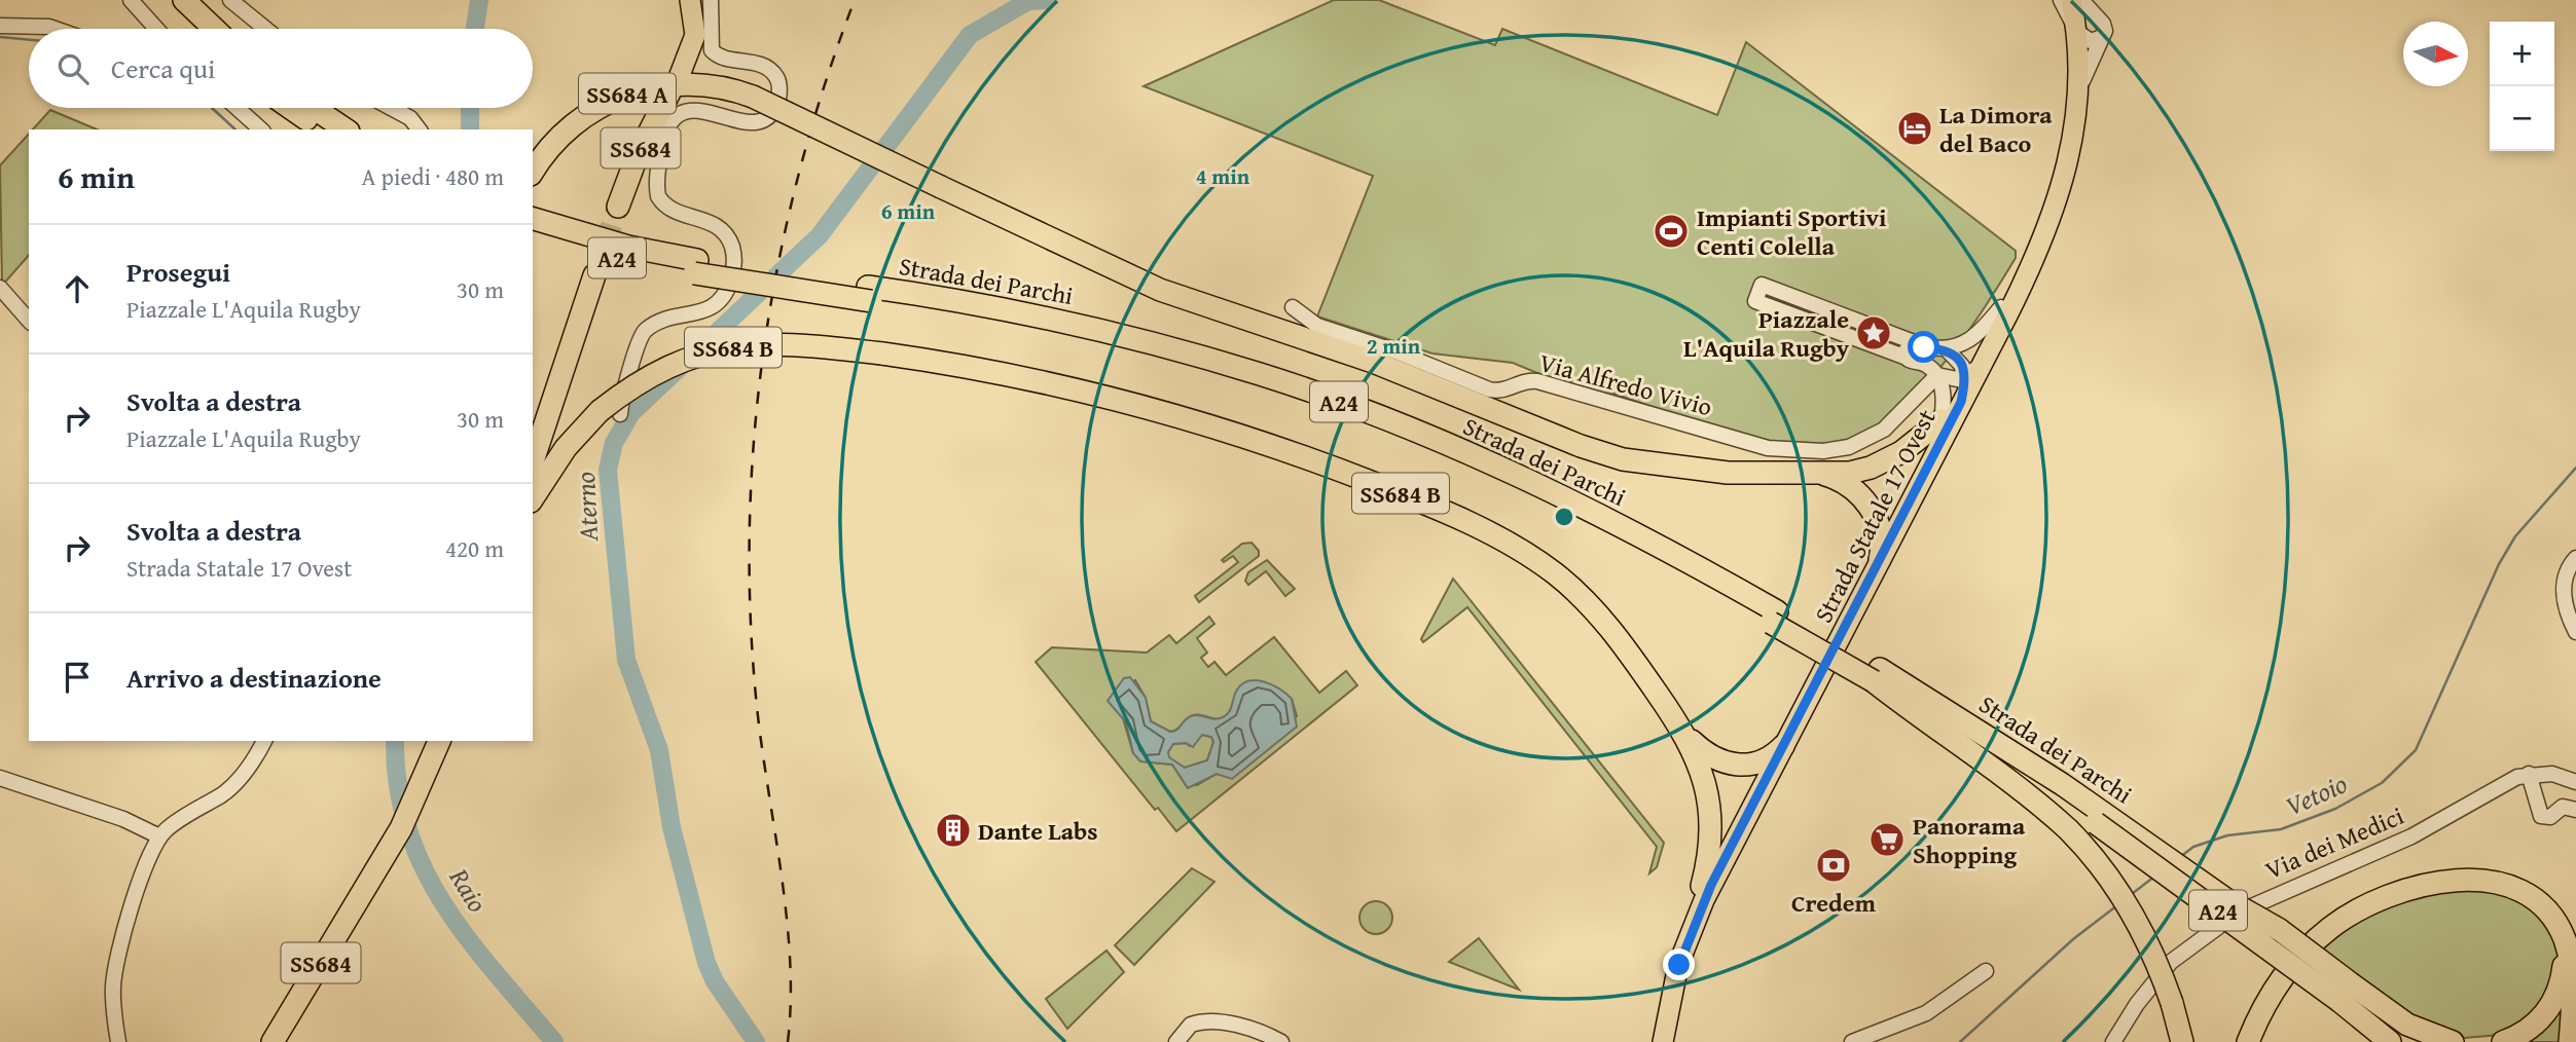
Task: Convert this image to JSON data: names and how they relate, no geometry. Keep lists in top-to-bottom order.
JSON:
{
  "streets": {
    "highway": [
      "SS684 A",
      "SS684",
      "A24",
      "Strada dei Parchi",
      "SS684 B"
    ],
    "main road": ["Strada Statale 17 Ovest"],
    "street": ["Via Alfredo Vivio", "Via dei Medici"]
  },
  "crossings": [
    ["SS684 A", "Strada Statale 17 Ovest"],
    ["SS684 B", "Strada Statale 17 Ovest"]
  ],
  "water": ["Aterno", "Vetoio", "Raio"],
  "places": {
    "hotel": ["La Dimora del Baco"],
    "sports": ["Impianti Sportivi Centi Colella"],
    "place": ["Piazzale L'Aquila Rugby"],
    "building": ["Dante Labs"],
    "supermarket": ["Panorama Shopping"],
    "bank": ["Credem"]
  },
  "north": "right",
  "page": {
    "map_buttons": ["+", "−"],
    "search": "Cerca qui",
    "heading": ["6 min", "A piedi · 480 m"],
    "list": [
      ["Prosegui", "Piazzale L'Aquila Rugby", "30 m"],
      ["Svolta a destra", "Piazzale L'Aquila Rugby", "30 m"],
      ["Svolta a destra", "Strada Statale 17 Ovest", "420 m"],
      "Arrivo a destinazione"
    ]
  },
  "rings": ["4 min", "6 min", "2 min"]
}
